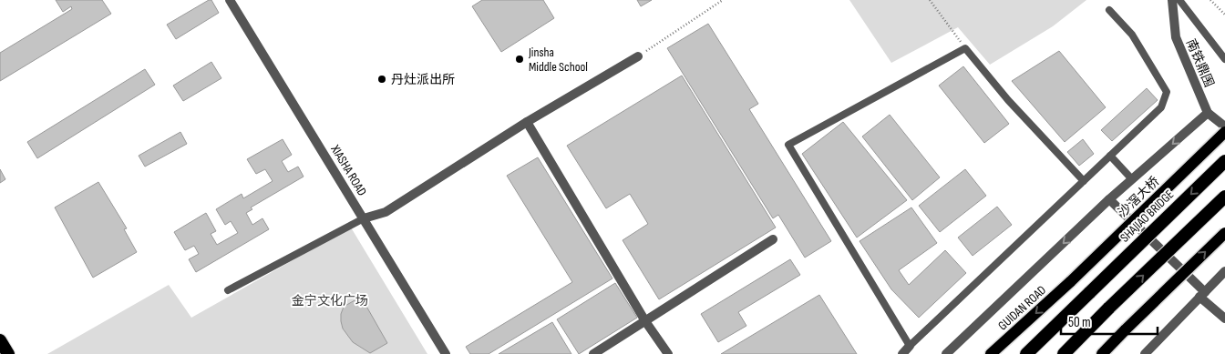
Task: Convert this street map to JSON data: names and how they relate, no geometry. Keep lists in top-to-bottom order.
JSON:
{
  "streets": {
    "highway": ["SHAJIAO BRIDGE"],
    "main road": ["沙滘大桥", "GUIDAN ROAD"],
    "street": ["南铁鼎围", "XIASHA ROAD"]
  },
  "crossings": [
    ["沙滘大桥", "GUIDAN ROAD"]
  ],
  "one_way": ["GUIDAN ROAD"],
  "parks": ["金宁文化广场"],
  "places": ["Jinsha Middle School", "丹灶派出所"],
  "scale_bar": "50 m"
}
